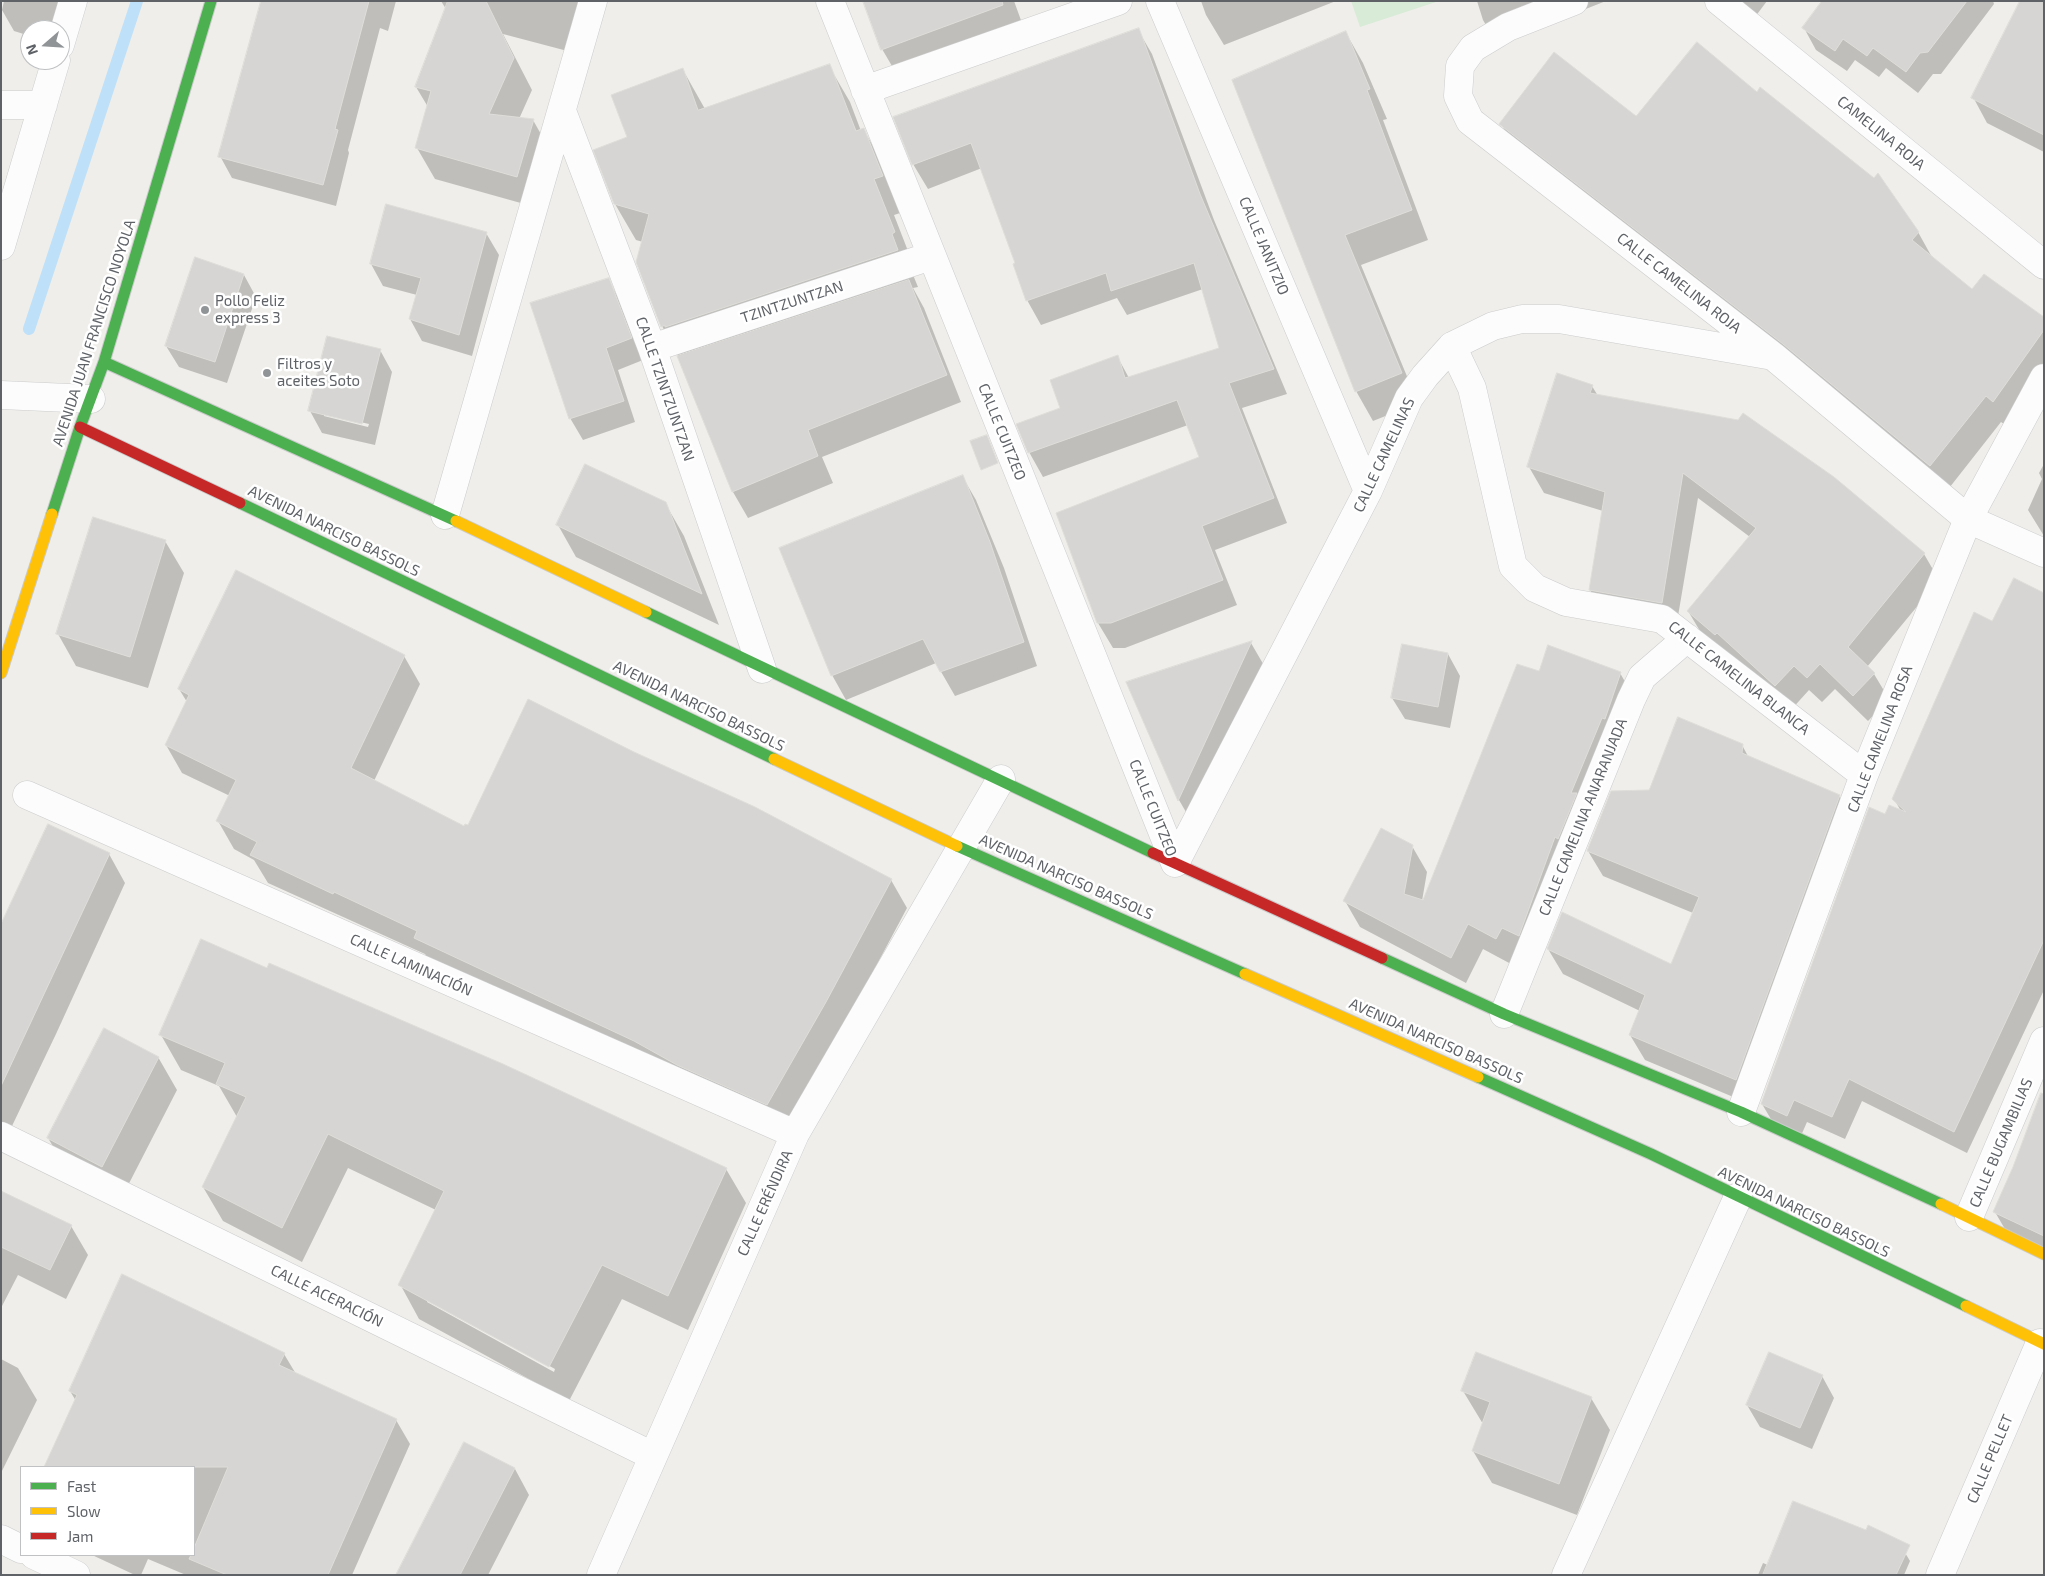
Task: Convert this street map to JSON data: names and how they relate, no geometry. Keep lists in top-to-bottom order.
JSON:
{
  "streets": {
    "street": [
      "CAMELINA ROJA",
      "CALLE JANITZIO",
      "CALLE CAMELINA ROJA",
      "TZINTZUNTZAN",
      "AVENIDA JUAN FRANCISCO NOYOLA",
      "CALLE TZINTZUNTZAN",
      "CALLE CUITZEO",
      "CALLE CAMELINAS",
      "AVENIDA NARCISO BASSOLS",
      "CALLE CAMELINA BLANCA",
      "CALLE CAMELINA ROSA",
      "CALLE CAMELINA ANARANJADA",
      "CALLE LAMINACIÓN",
      "CALLE BUGAMBILIAS",
      "CALLE ERÉNDIRA",
      "CALLE ACERACIÓN",
      "CALLE PELLET"
    ]
  },
  "crossings": [
    ["CALLE JANITZIO", "CALLE CAMELINAS"],
    ["CALLE CAMELINA ROJA", "CALLE CAMELINAS"],
    ["CALLE CAMELINA ROJA", "CALLE CAMELINA ROSA"],
    ["TZINTZUNTZAN", "CALLE TZINTZUNTZAN"],
    ["TZINTZUNTZAN", "CALLE CUITZEO"],
    ["AVENIDA JUAN FRANCISCO NOYOLA", "AVENIDA NARCISO BASSOLS"],
    ["CALLE CUITZEO", "CALLE CAMELINAS"],
    ["CALLE CAMELINAS", "CALLE CAMELINA BLANCA"],
    ["AVENIDA NARCISO BASSOLS", "CALLE ERÉNDIRA"],
    ["AVENIDA NARCISO BASSOLS", "CALLE PELLET"],
    ["CALLE CAMELINA BLANCA", "CALLE CAMELINA ROSA"],
    ["CALLE CAMELINA BLANCA", "CALLE CAMELINA ANARANJADA"],
    ["CALLE LAMINACIÓN", "CALLE ERÉNDIRA"],
    ["CALLE ERÉNDIRA", "CALLE ACERACIÓN"]
  ],
  "places": ["Pollo Feliz express 3", "Filtros y aceites Soto"],
  "legend": ["Fast", "Slow", "Jam"],
  "north": "left"
}
